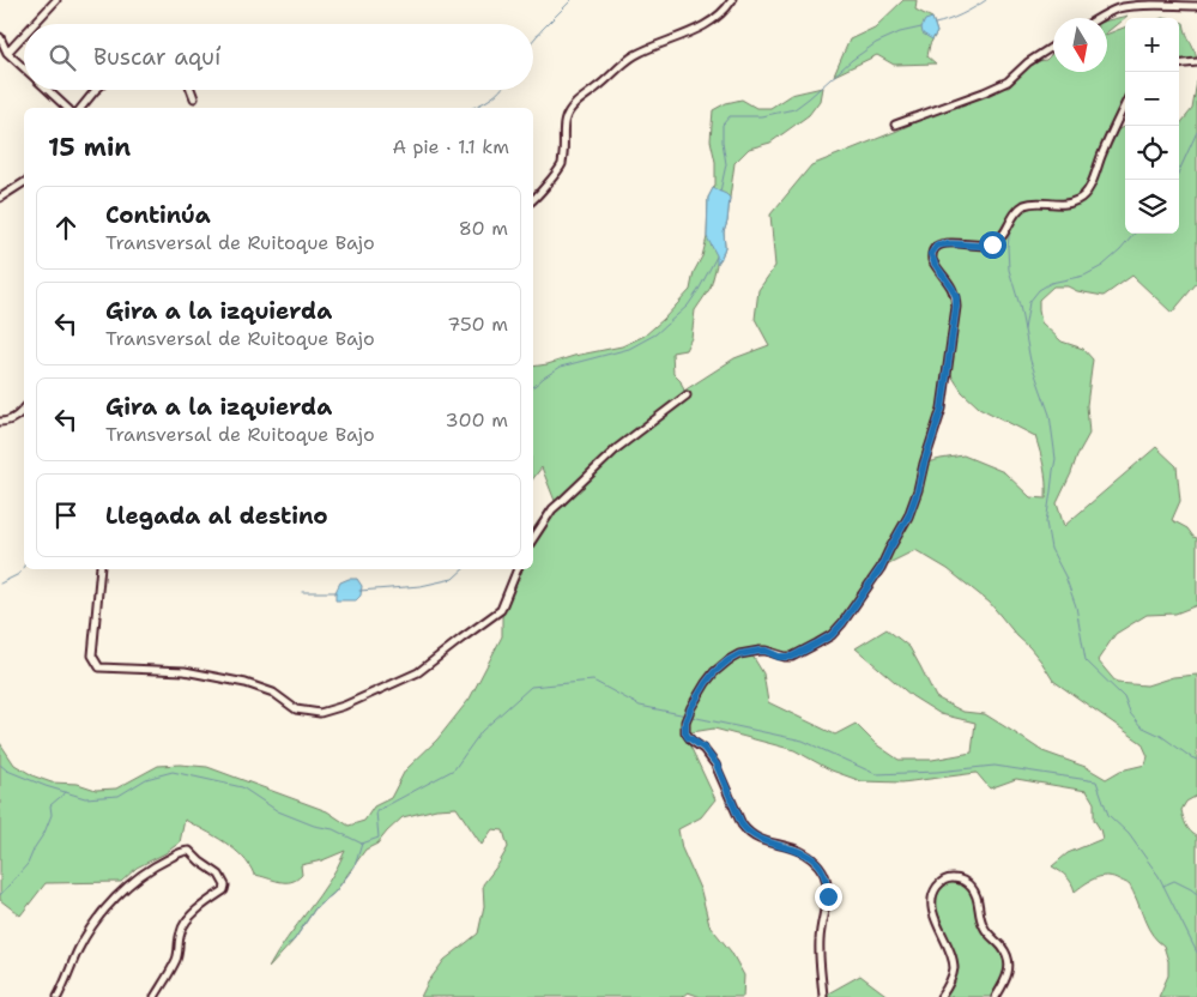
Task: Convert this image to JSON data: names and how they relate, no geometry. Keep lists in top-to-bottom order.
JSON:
{
  "north": "bottom",
  "page": {
    "map_buttons": ["+", "−"],
    "search": "Buscar aquí",
    "heading": ["15 min", "A pie · 1.1 km"],
    "list": [
      ["Continúa", "Transversal de Ruitoque Bajo", "80 m"],
      ["Gira a la izquierda", "Transversal de Ruitoque Bajo", "750 m"],
      ["Gira a la izquierda", "Transversal de Ruitoque Bajo", "300 m"],
      "Llegada al destino"
    ]
  }
}
